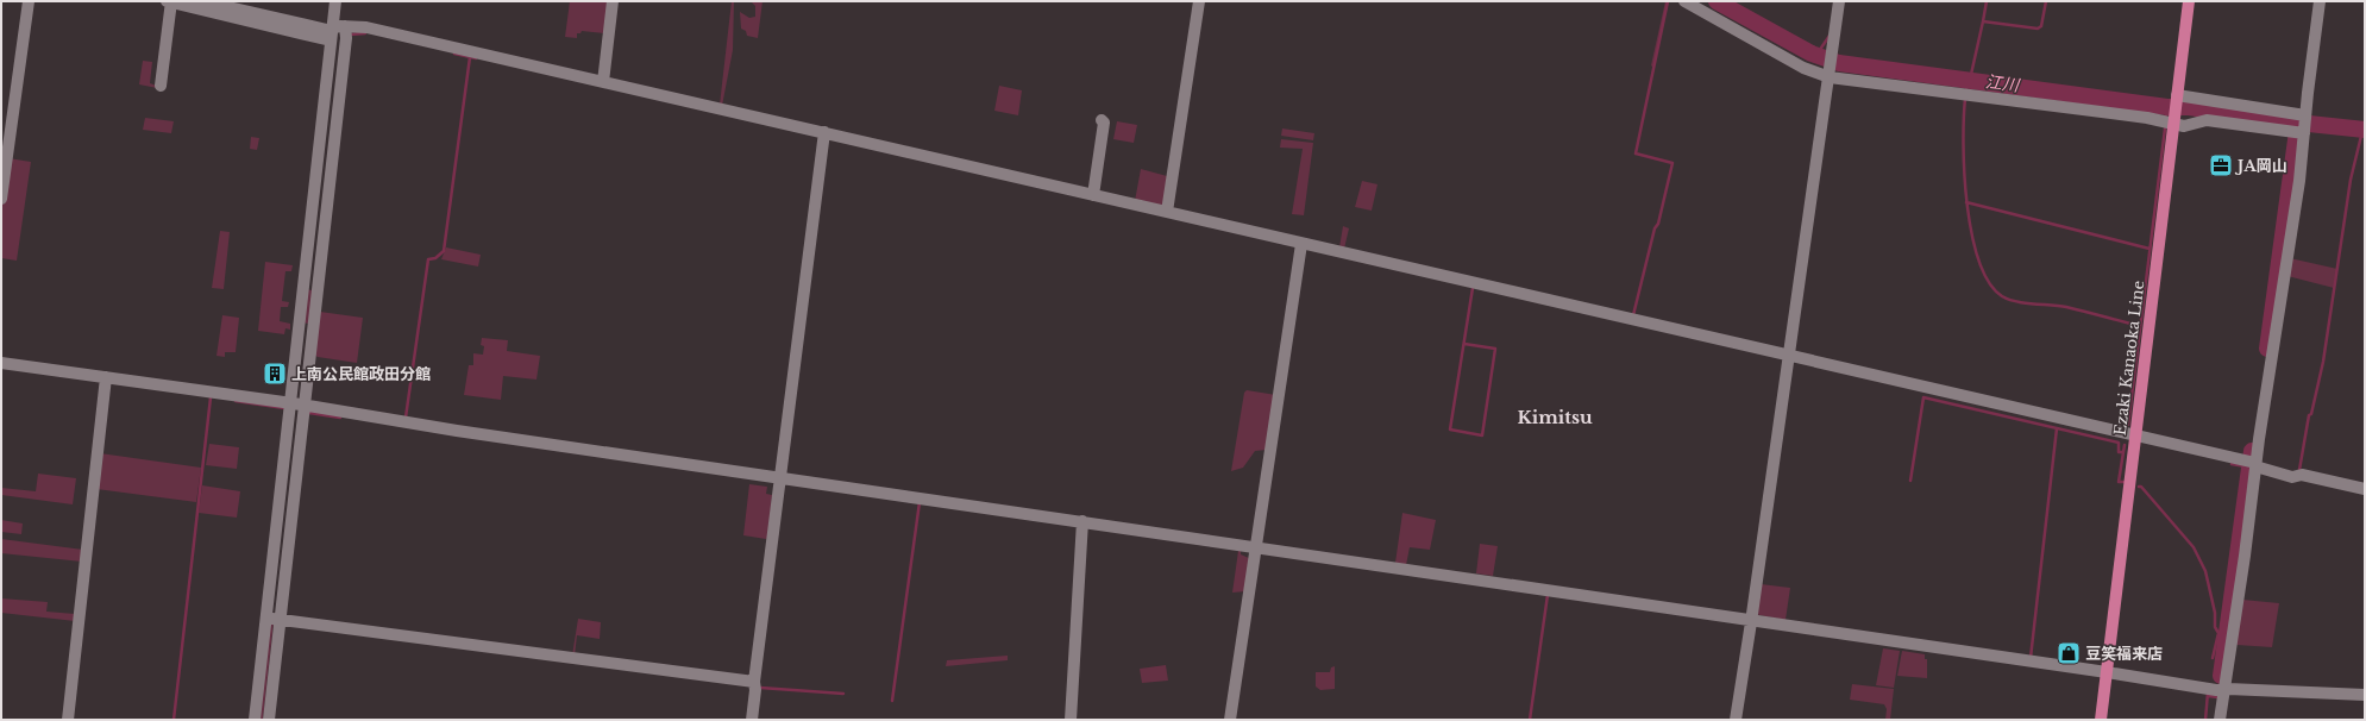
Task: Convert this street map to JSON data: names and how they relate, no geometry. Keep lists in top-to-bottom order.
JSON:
{
  "streets": {
    "main road": ["Ezaki Kanaoka Line"]
  },
  "districts": ["Kimitsu"],
  "water": ["江川"],
  "places": {
    "office": ["JA岡山"],
    "building": ["上南公民館政田分館"],
    "shop": ["豆笑福来店"]
  }
}
